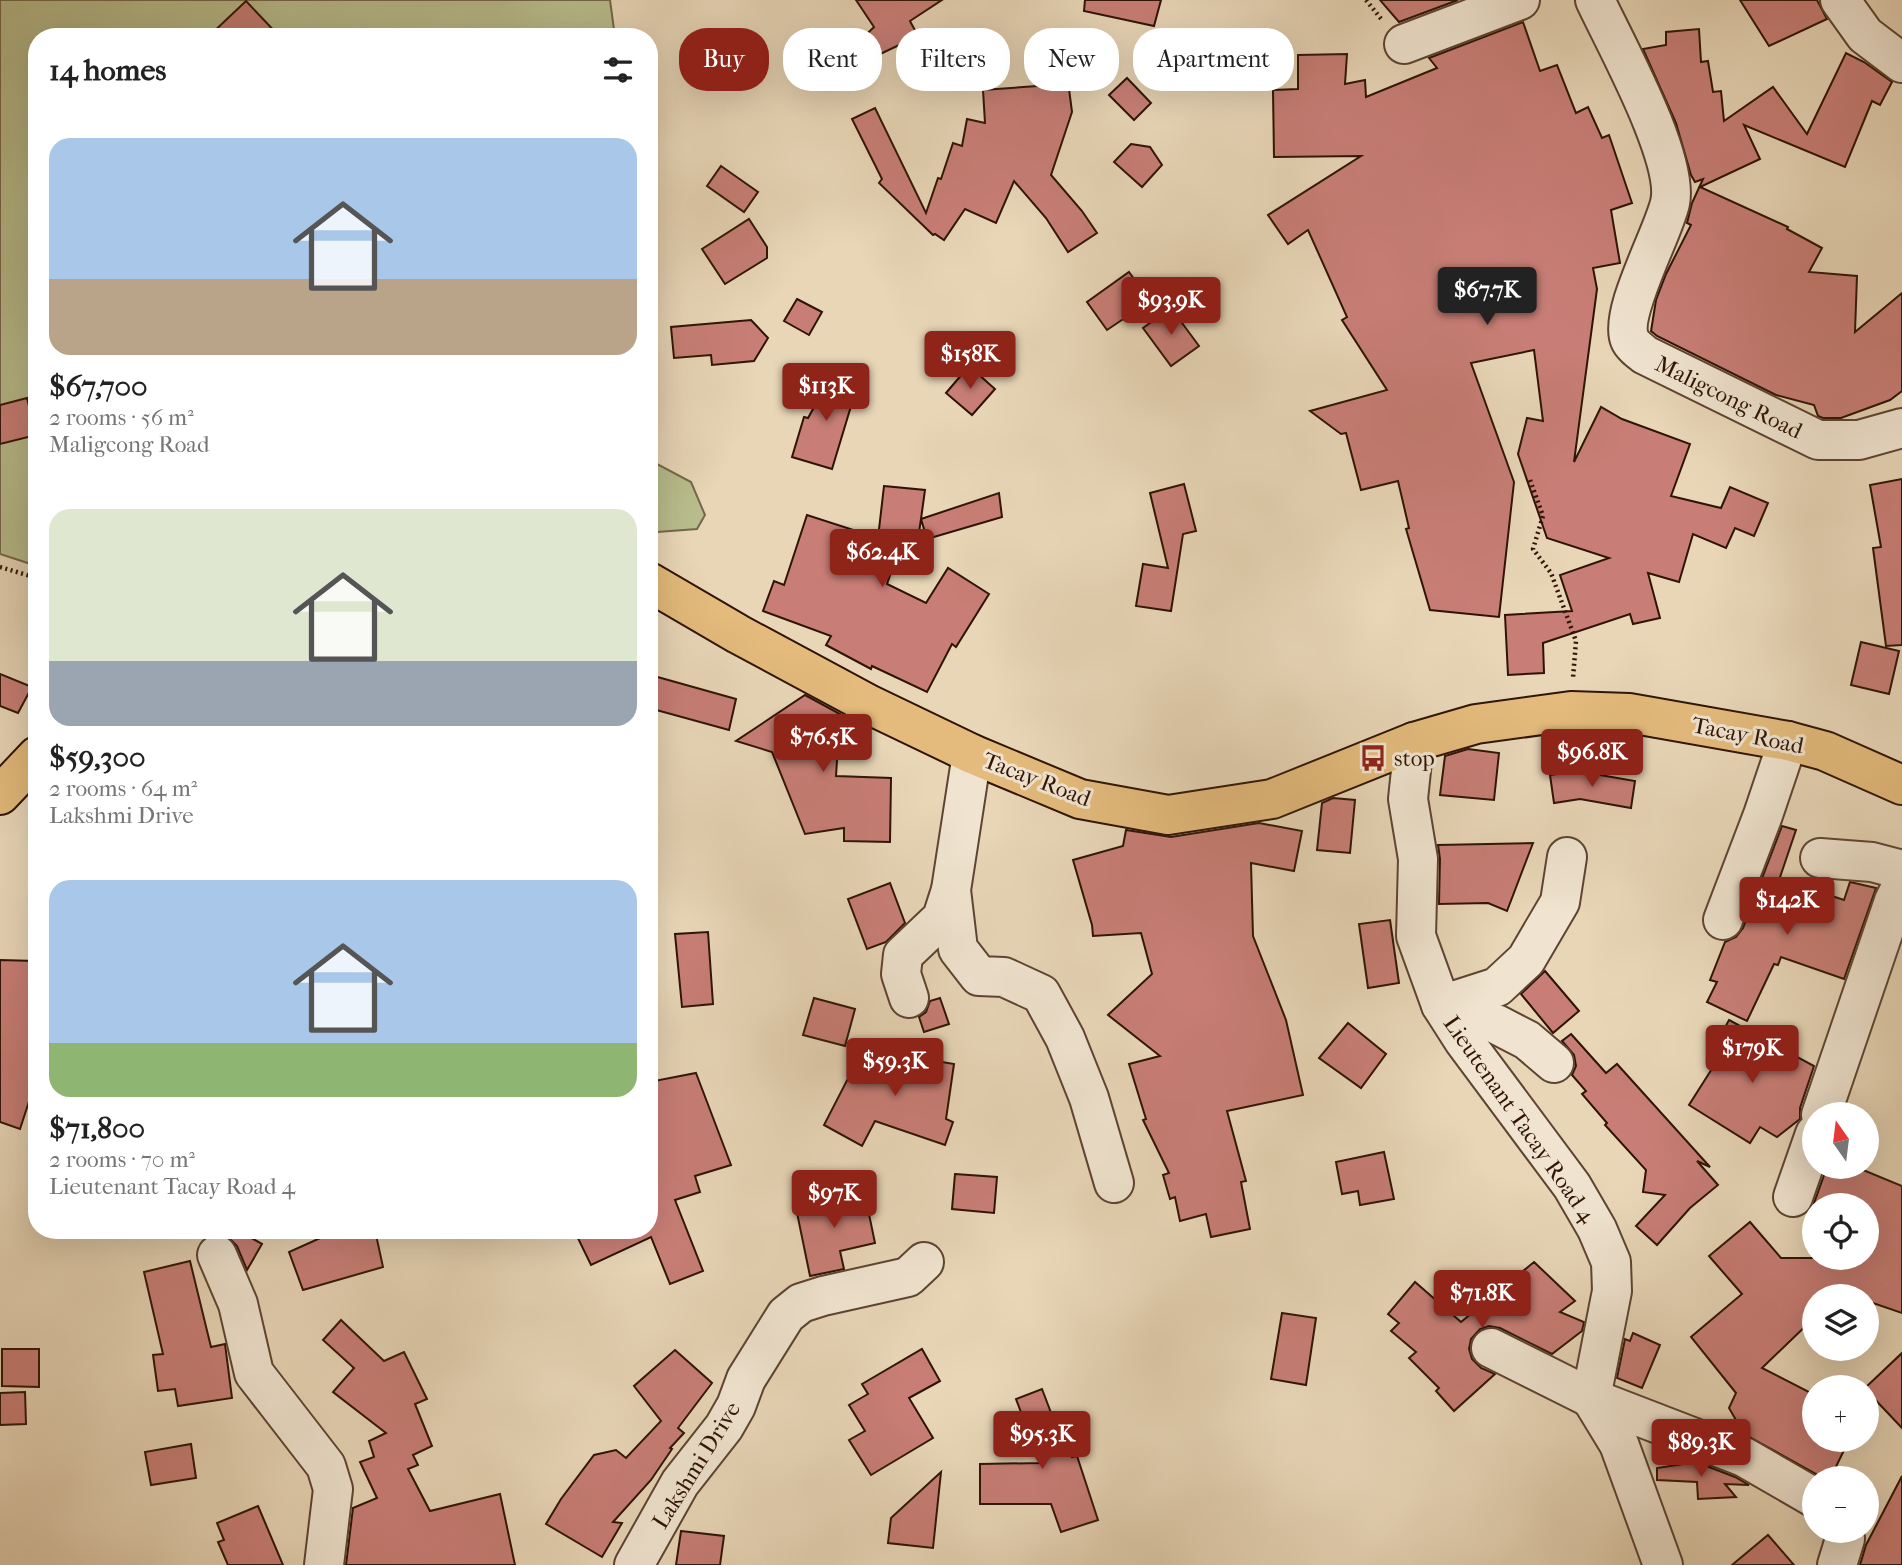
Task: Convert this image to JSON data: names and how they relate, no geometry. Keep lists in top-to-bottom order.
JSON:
{
  "streets": {
    "main road": ["Tacay Road"],
    "street": ["Maligcong Road", "Lieutenant Tacay Road 4", "Lakshmi Drive"]
  },
  "crossings": [
    ["Tacay Road", "Lieutenant Tacay Road 4"]
  ],
  "places": {
    "bus stop": ["stop"]
  },
  "north": "top",
  "page": {
    "chip": [
      "Buy",
      "Rent",
      "Filters",
      "New",
      "Apartment"
    ],
    "heading": "14 homes",
    "list": [
      {
        "name": "$67,700",
        "note": "2 rooms · 56 m² · Maligcong Road"
      },
      {
        "name": "$59,300",
        "note": "2 rooms · 64 m² · Lakshmi Drive"
      },
      {
        "name": "$71,800",
        "note": "2 rooms · 70 m² · Lieutenant Tacay Road 4"
      }
    ],
    "price": [
      "$67.7K",
      "$93.9K",
      "$158K",
      "$113K",
      "$62.4K",
      "$76.5K",
      "$96.8K",
      "$142K",
      "$179K",
      "$59.3K",
      "$97K",
      "$71.8K",
      "$95.3K",
      "$89.3K"
    ],
    "map_buttons": ["+", "−"]
  }
}
